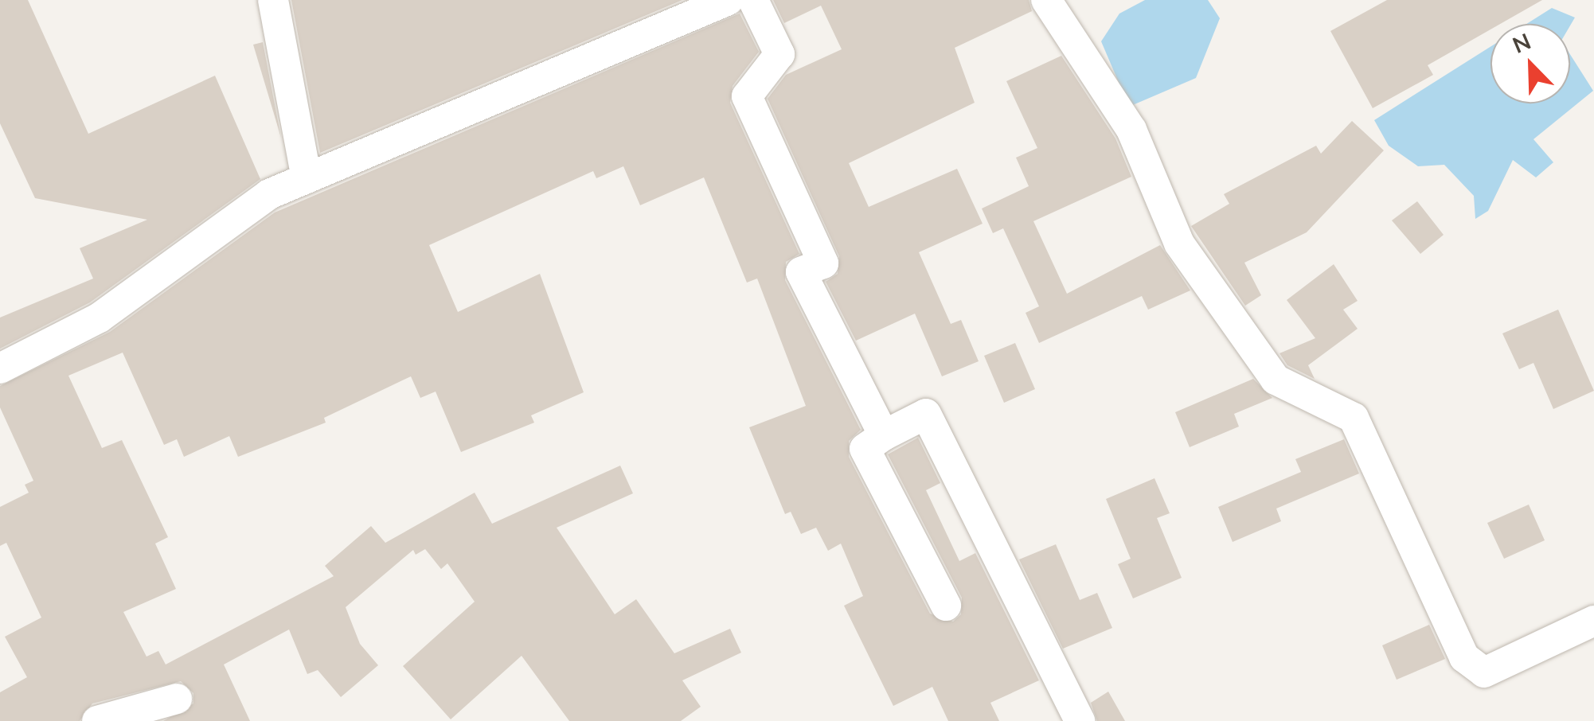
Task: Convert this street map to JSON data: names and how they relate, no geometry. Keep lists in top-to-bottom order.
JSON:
{
  "north": "top left"
}
